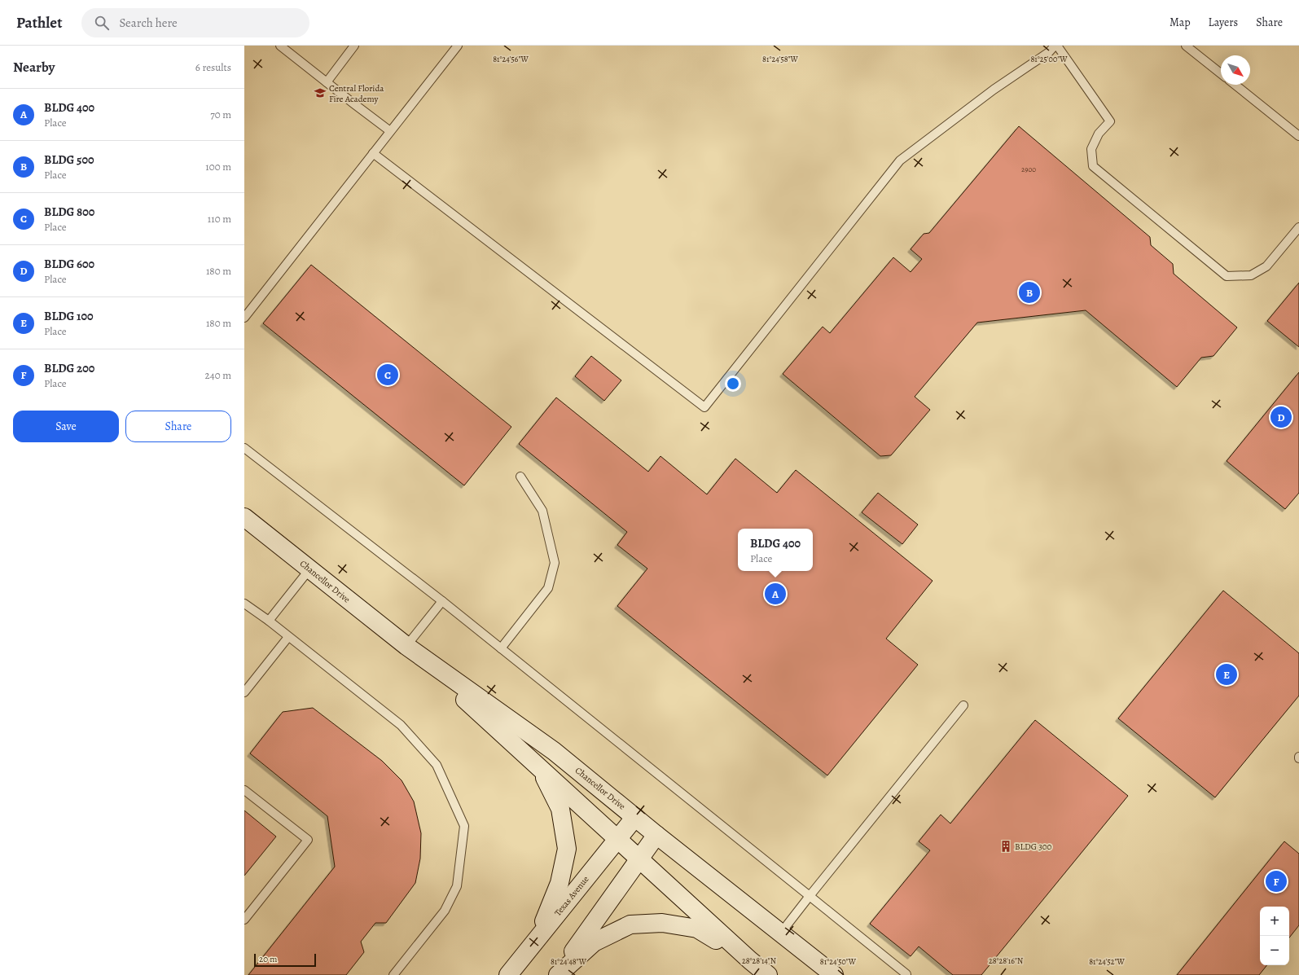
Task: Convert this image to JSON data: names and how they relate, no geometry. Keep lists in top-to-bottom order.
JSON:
{
  "streets": {
    "street": ["Chancellor Drive", "Texas Avenue"]
  },
  "crossings": [
    ["Chancellor Drive", "Texas Avenue"]
  ],
  "places": {
    "school or university": ["Central Florida Fire Academy"],
    "building": ["BLDG 300"]
  },
  "house_numbers": ["2900"],
  "scale_bar": "20 m",
  "north": "bottom right",
  "page": {
    "header": "Pathlet",
    "search": "Search here",
    "nav": ["Map", "Layers", "Share"],
    "heading": ["Nearby", "6 results"],
    "list": [
      {
        "mark": "A",
        "name": "BLDG 400",
        "note": "Place",
        "value": "70 m"
      },
      {
        "mark": "B",
        "name": "BLDG 500",
        "note": "Place",
        "value": "100 m"
      },
      {
        "mark": "C",
        "name": "BLDG 800",
        "note": "Place",
        "value": "110 m"
      },
      {
        "mark": "D",
        "name": "BLDG 600",
        "note": "Place",
        "value": "180 m"
      },
      {
        "mark": "E",
        "name": "BLDG 100",
        "note": "Place",
        "value": "180 m"
      },
      {
        "mark": "F",
        "name": "BLDG 200",
        "note": "Place",
        "value": "240 m"
      }
    ],
    "pins": [
      "B",
      "C",
      "D",
      "A",
      "E",
      "F"
    ],
    "buttons": ["Save", "Share"],
    "popup": ["BLDG 400", "Place"],
    "map_buttons": ["+", "−"],
    "scale": "20 m"
  },
  "coordinates": [
    "81°24'56\"W",
    "81°24'58\"W",
    "81°25'00\"W",
    "28°28'14\"N",
    "28°28'16\"N",
    "81°24'48\"W",
    "81°24'50\"W",
    "81°24'52\"W"
  ]
}
